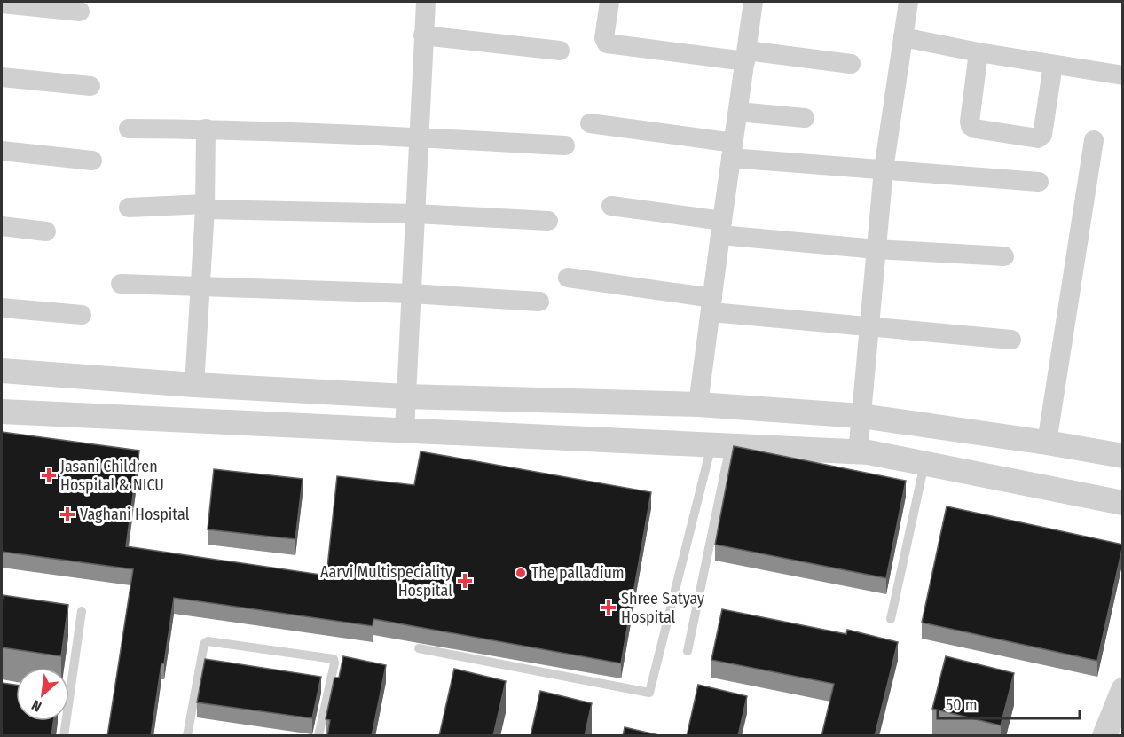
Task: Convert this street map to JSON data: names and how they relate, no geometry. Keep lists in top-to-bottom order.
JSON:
{
  "places": {
    "health": [
      "Jasani Children Hospital & NICU",
      "Vaghani Hospital",
      "Aarvi Multispeciality Hospital",
      "Shree Satyay Hospital"
    ],
    "other": ["The palladium"]
  },
  "scale_bar": "50 m",
  "north": "bottom left"
}
